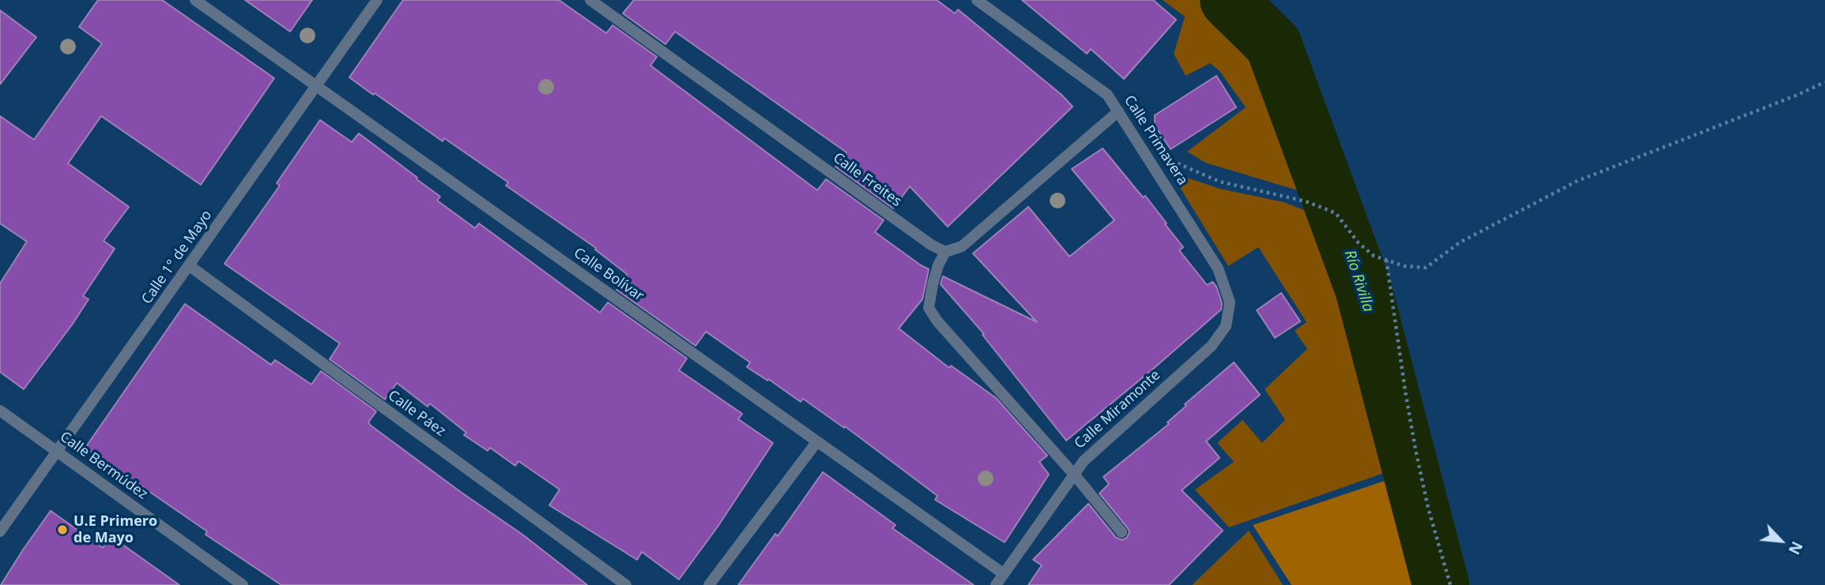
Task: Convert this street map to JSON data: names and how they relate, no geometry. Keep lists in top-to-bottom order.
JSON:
{
  "streets": {
    "street": [
      "Calle Primavera",
      "Calle Freites",
      "Calle 1° de Mayo",
      "Calle Bolívar",
      "Calle Miramonte",
      "Calle Páez",
      "Calle Bermúdez"
    ]
  },
  "crossings": [
    ["Calle Primavera", "Calle Miramonte"],
    ["Calle 1° de Mayo", "Calle Bolívar"],
    ["Calle 1° de Mayo", "Calle Páez"],
    ["Calle 1° de Mayo", "Calle Bermúdez"],
    ["Calle Bolívar", "Calle Miramonte"]
  ],
  "water": ["Río Rivilla"],
  "places": ["U.E Primero de Mayo"],
  "north": "bottom right"
}
